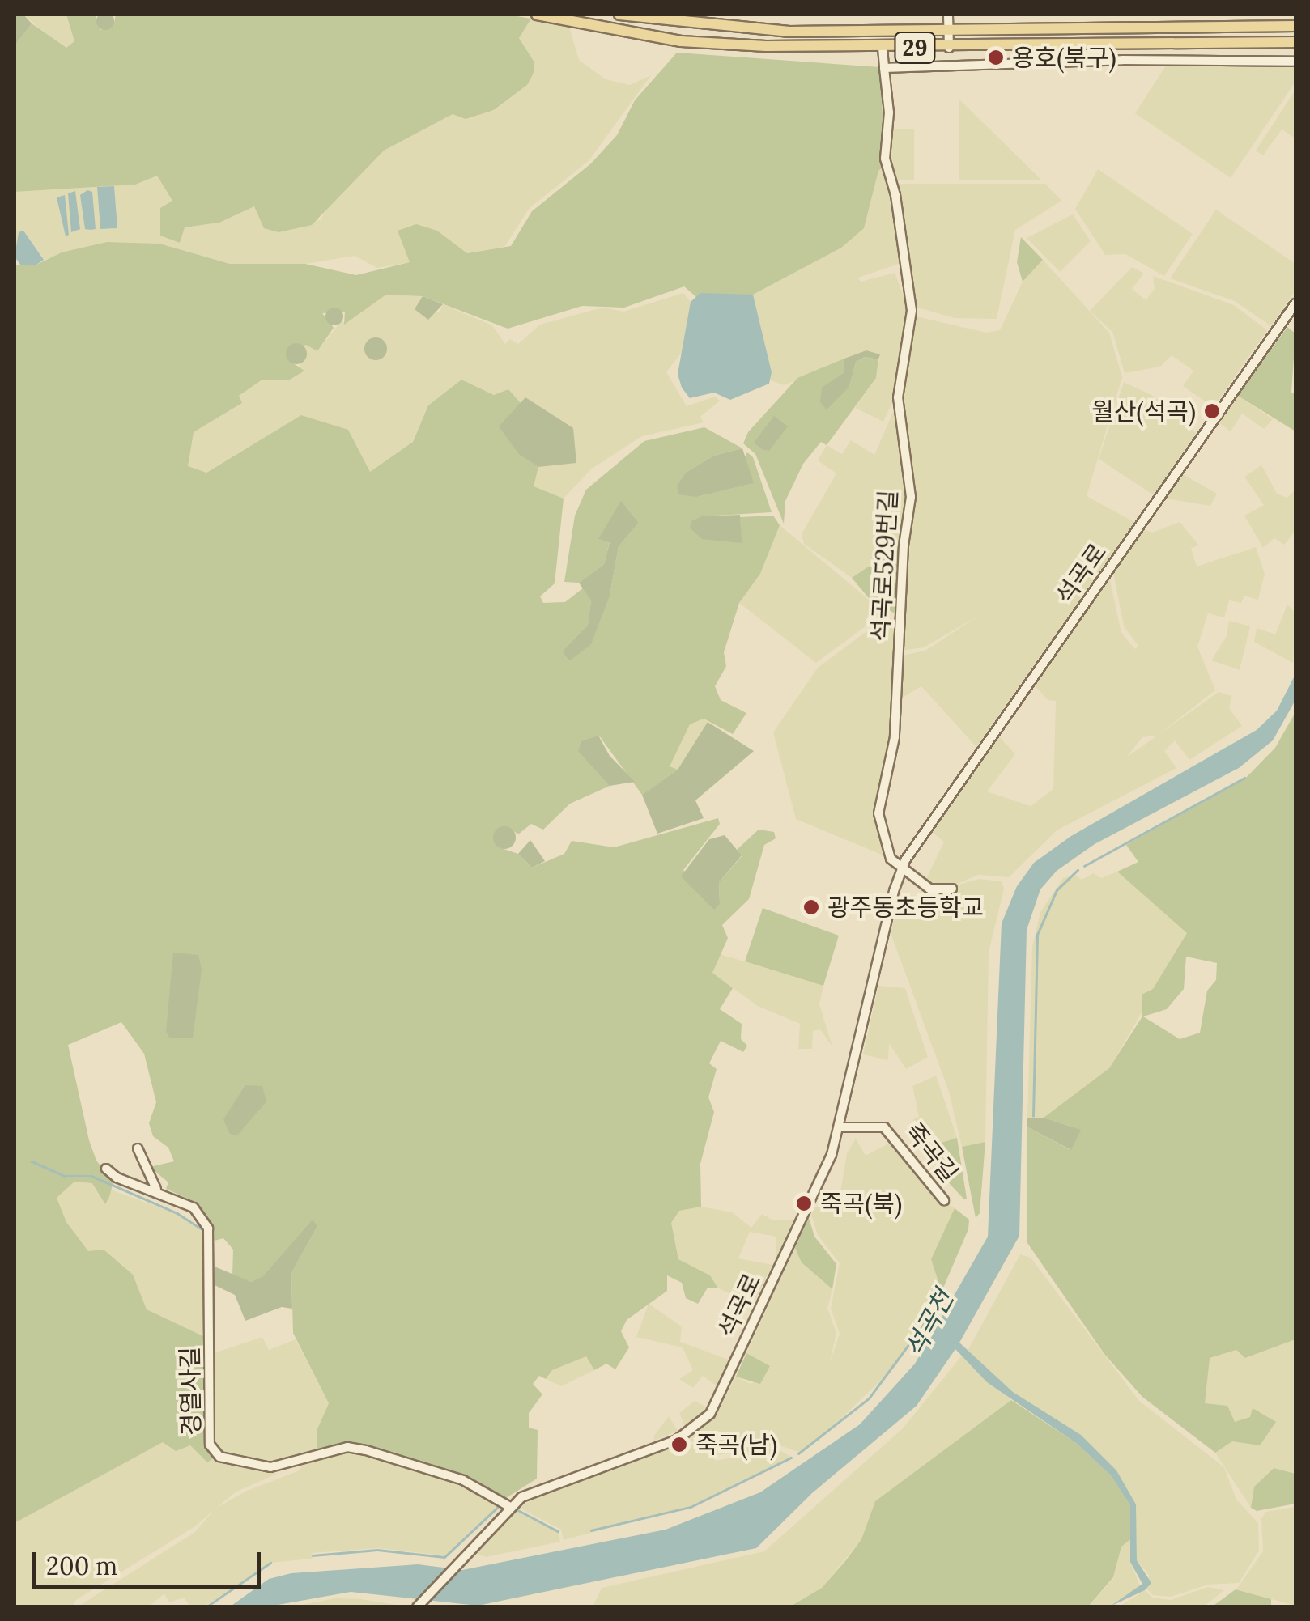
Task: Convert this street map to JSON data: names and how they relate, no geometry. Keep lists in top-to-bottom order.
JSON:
{
  "streets": {
    "main road": ["29"],
    "street": [
      "석곡로529번길",
      "석곡로",
      "죽곡길",
      "경열사길"
    ]
  },
  "crossings": [
    ["29", "석곡로529번길"],
    ["석곡로529번길", "석곡로"],
    ["석곡로", "죽곡길"],
    ["석곡로", "경열사길"]
  ],
  "water": ["석곡천"],
  "places": [
    "용호(북구)",
    "월산(석곡)",
    "광주동초등학교",
    "죽곡(북)",
    "죽곡(남)"
  ],
  "scale_bar": "200 m"
}
